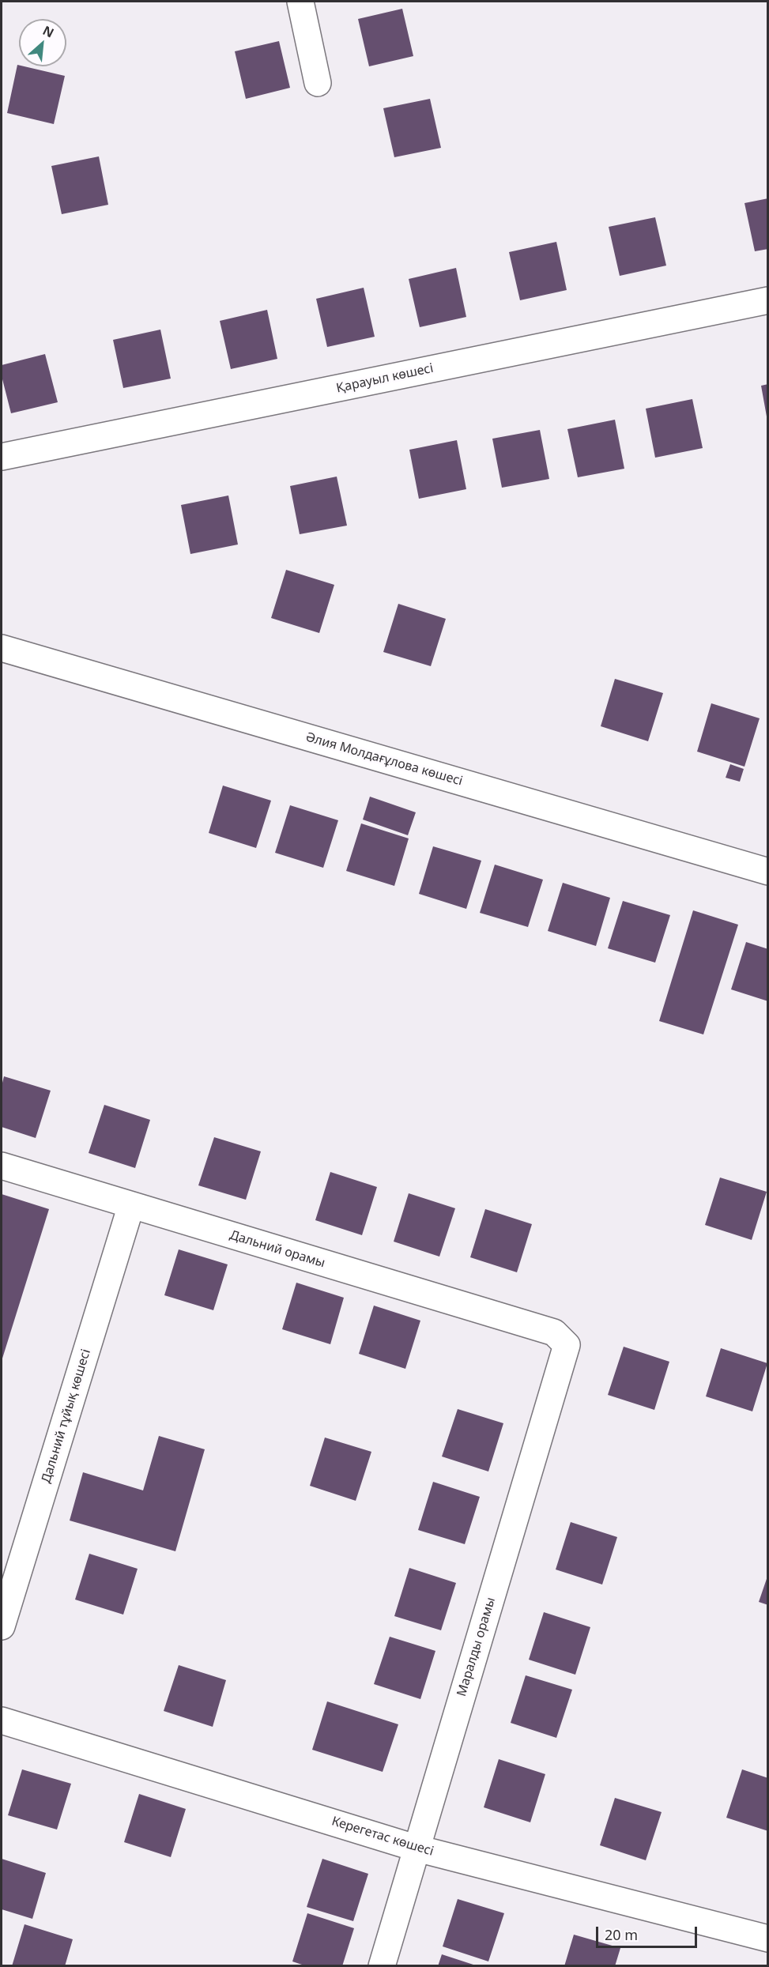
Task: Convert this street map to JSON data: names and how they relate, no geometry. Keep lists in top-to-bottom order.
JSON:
{
  "streets": {
    "street": [
      "Қарауыл көшесі",
      "Әлия Молдағұлова көшесі",
      "Дальний орамы",
      "Дальний тұйық көшесі",
      "Маралды орамы",
      "Керегетас көшесі"
    ]
  },
  "crossings": [
    ["Дальний орамы", "Дальний тұйық көшесі"],
    ["Дальний орамы", "Маралды орамы"],
    ["Маралды орамы", "Керегетас көшесі"]
  ],
  "scale_bar": "20 m",
  "north": "top right"
}
